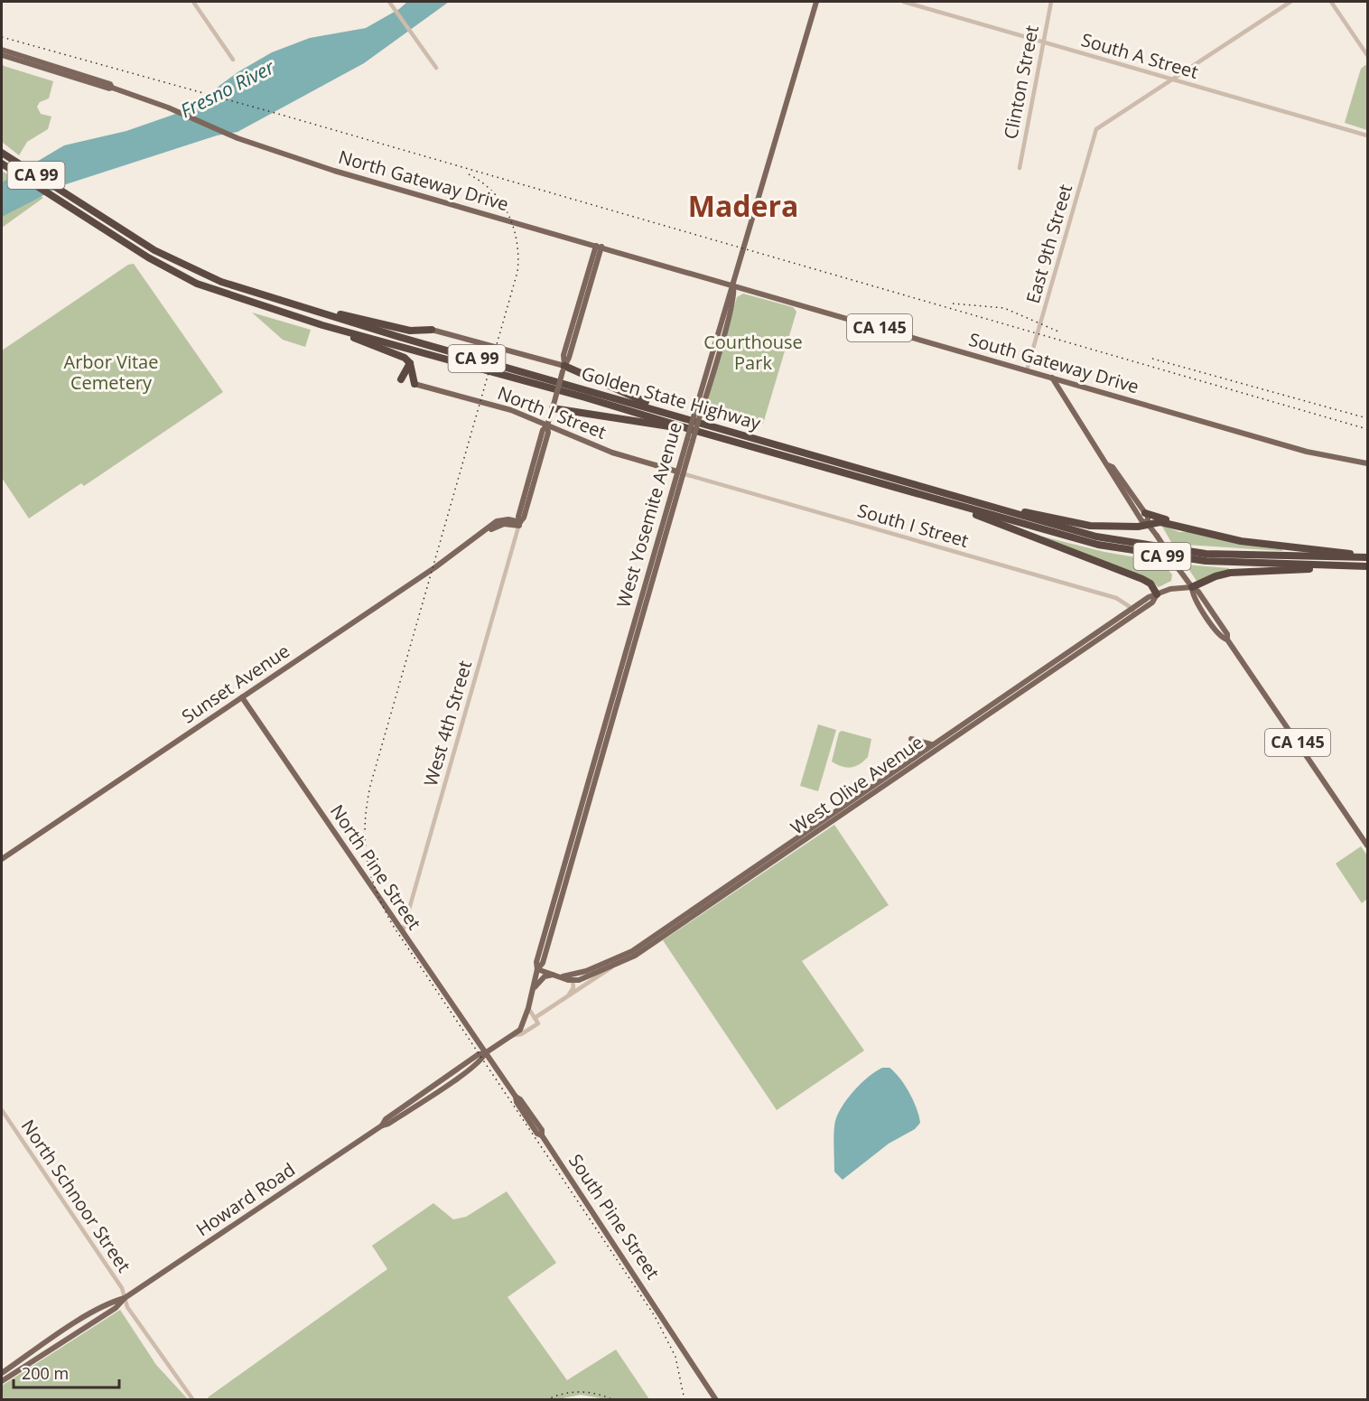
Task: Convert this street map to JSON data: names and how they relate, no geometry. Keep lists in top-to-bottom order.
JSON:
{
  "streets": {
    "highway": ["CA 99", "Golden State Highway"],
    "main road": [
      "North Gateway Drive",
      "CA 145",
      "South Gateway Drive",
      "North I Street",
      "West Yosemite Avenue",
      "Sunset Avenue",
      "West 4th Street",
      "West Olive Avenue",
      "North Pine Street",
      "Howard Road",
      "South Pine Street"
    ],
    "street": [
      "South A Street",
      "Clinton Street",
      "East 9th Street",
      "South I Street",
      "North Schnoor Street"
    ]
  },
  "crossings": [
    ["South A Street", "Clinton Street"],
    ["South A Street", "East 9th Street"],
    ["North Gateway Drive", "South Gateway Drive"],
    ["North Gateway Drive", "West Yosemite Avenue"],
    ["North Gateway Drive", "West 4th Street"],
    ["East 9th Street", "South Gateway Drive"],
    ["CA 145", "South Gateway Drive"],
    ["CA 145", "West Olive Avenue"],
    ["South Gateway Drive", "West Yosemite Avenue"],
    ["North I Street", "West Yosemite Avenue"],
    ["North I Street", "South I Street"],
    ["North I Street", "West 4th Street"],
    ["West Yosemite Avenue", "South I Street"],
    ["South I Street", "West Olive Avenue"],
    ["Sunset Avenue", "West 4th Street"],
    ["Sunset Avenue", "North Pine Street"],
    ["West 4th Street", "North Pine Street"],
    ["North Pine Street", "Howard Road"],
    ["North Pine Street", "South Pine Street"],
    ["North Schnoor Street", "Howard Road"],
    ["Howard Road", "South Pine Street"]
  ],
  "districts": ["Madera"],
  "water": ["Fresno River"],
  "parks": ["Courthouse Park", "Arbor Vitae Cemetery"],
  "scale_bar": "200 m"
}
